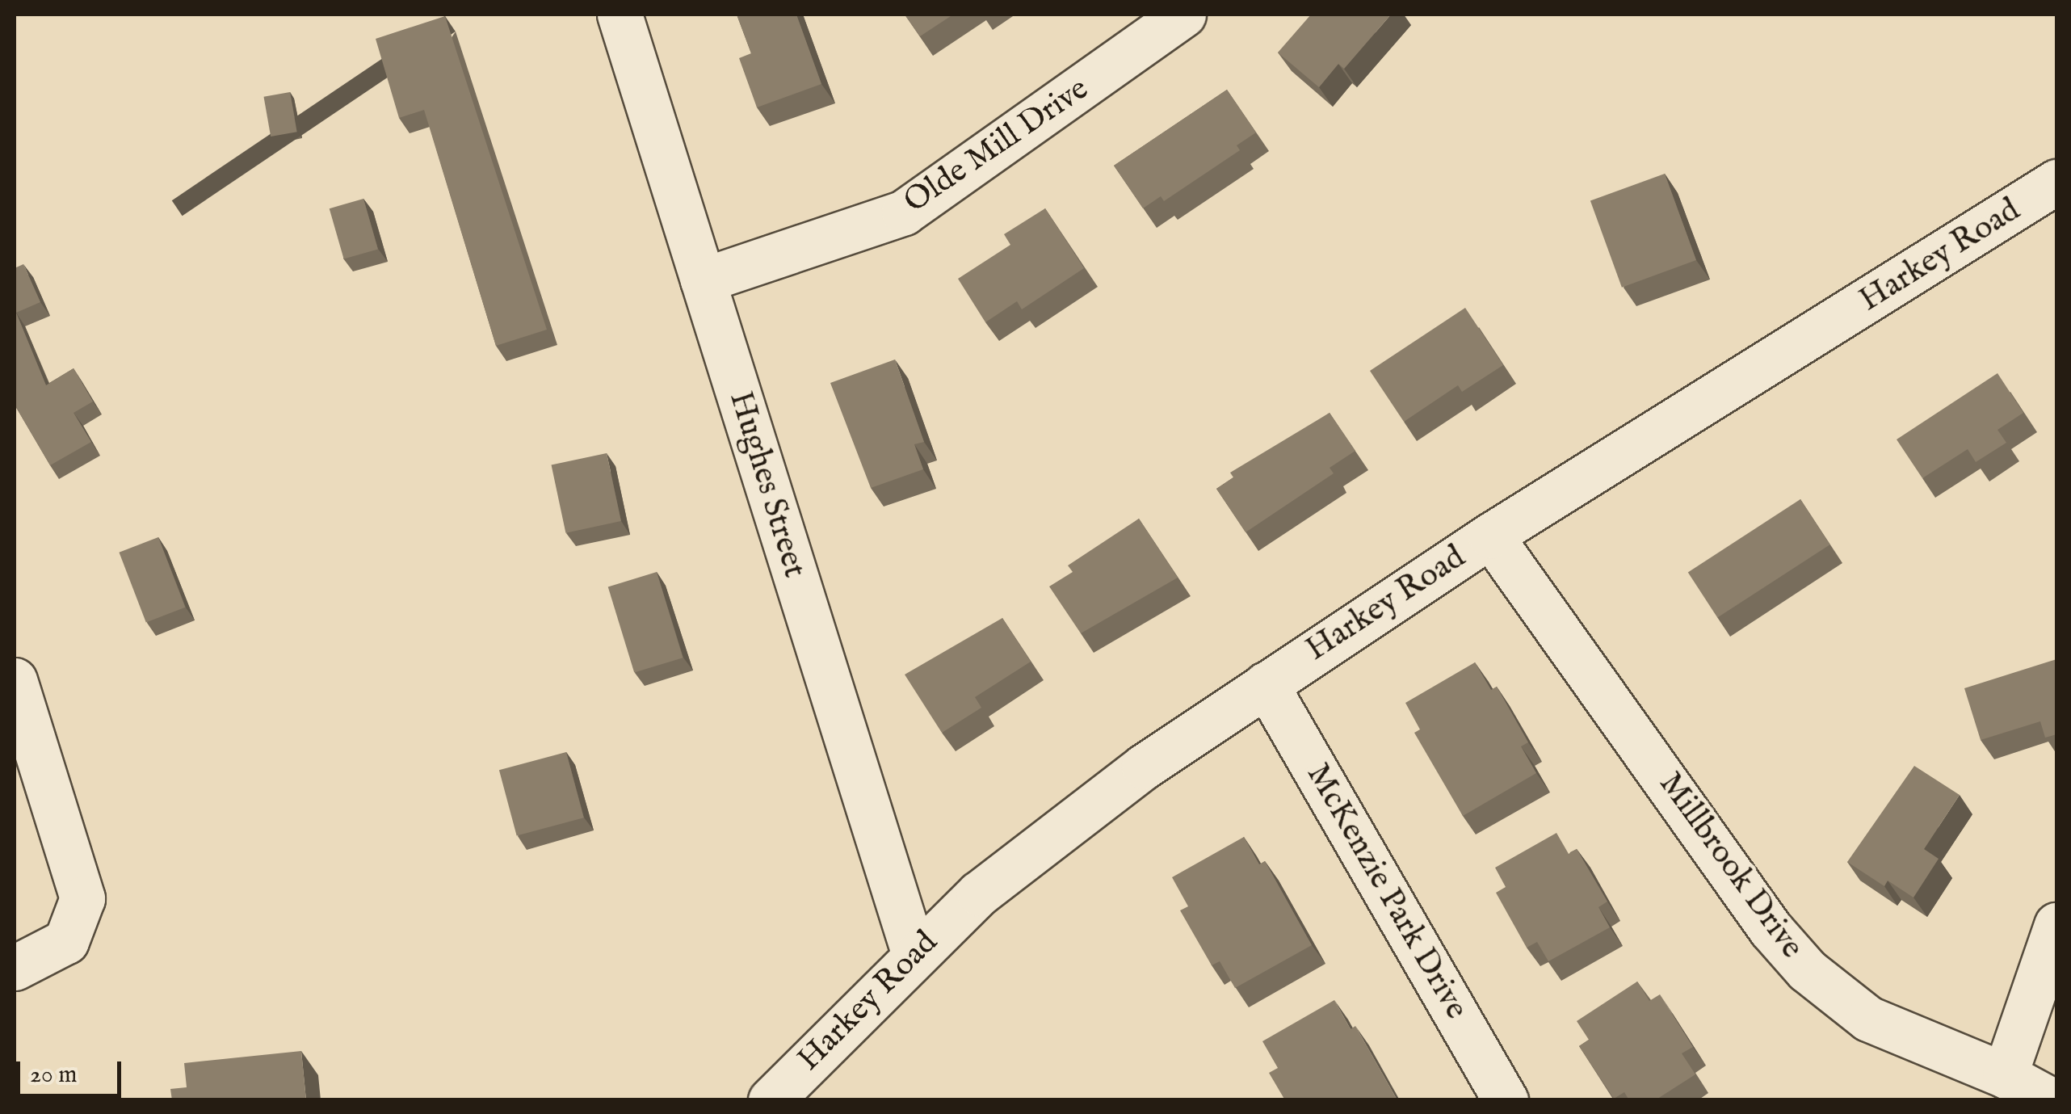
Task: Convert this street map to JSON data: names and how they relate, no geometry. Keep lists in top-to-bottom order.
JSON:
{
  "streets": {
    "street": [
      "Olde Mill Drive",
      "Harkey Road",
      "Hughes Street",
      "Millbrook Drive",
      "McKenzie Park Drive"
    ]
  },
  "crossings": [
    ["Olde Mill Drive", "Hughes Street"],
    ["Harkey Road", "Hughes Street"],
    ["Harkey Road", "Millbrook Drive"],
    ["Harkey Road", "McKenzie Park Drive"]
  ],
  "scale_bar": "20 m"
}
